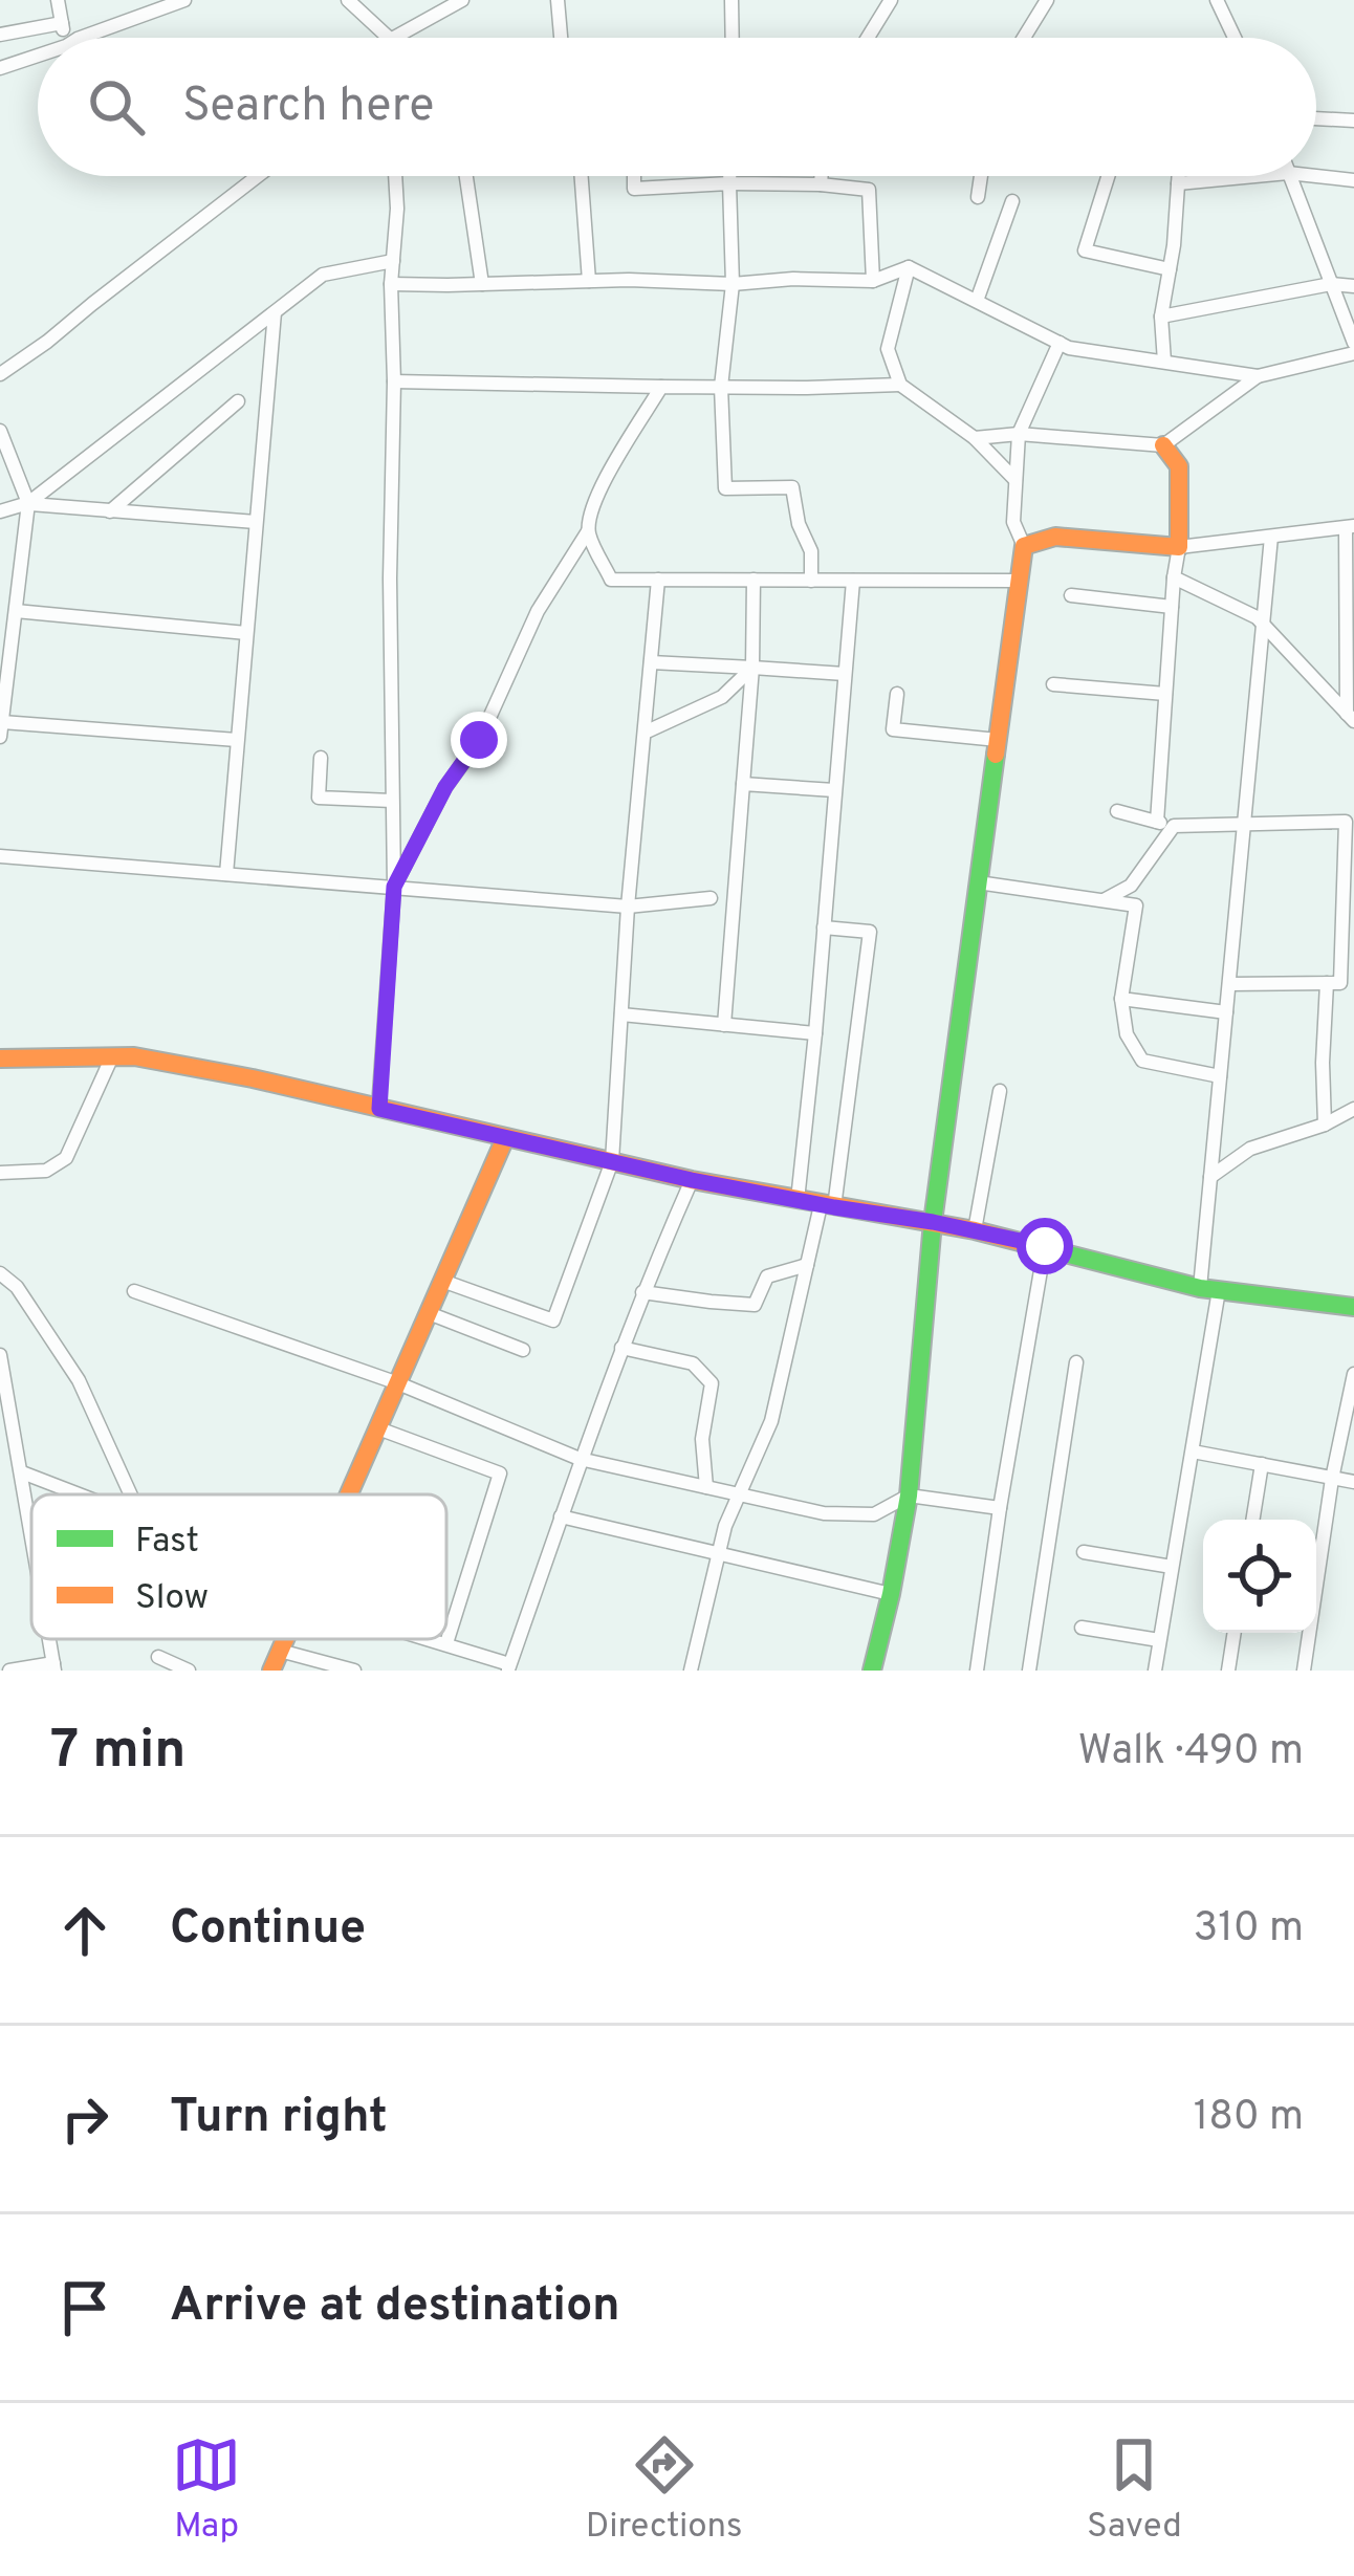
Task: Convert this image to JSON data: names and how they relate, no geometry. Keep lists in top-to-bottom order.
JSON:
{
  "legend": ["Fast", "Slow"],
  "page": {
    "search": "Search here",
    "heading": ["7 min", "Walk · 490 m"],
    "list": [
      ["Continue", "310 m"],
      ["Turn right", "180 m"],
      "Arrive at destination"
    ],
    "nav": ["Map", "Directions", "Saved"]
  }
}
